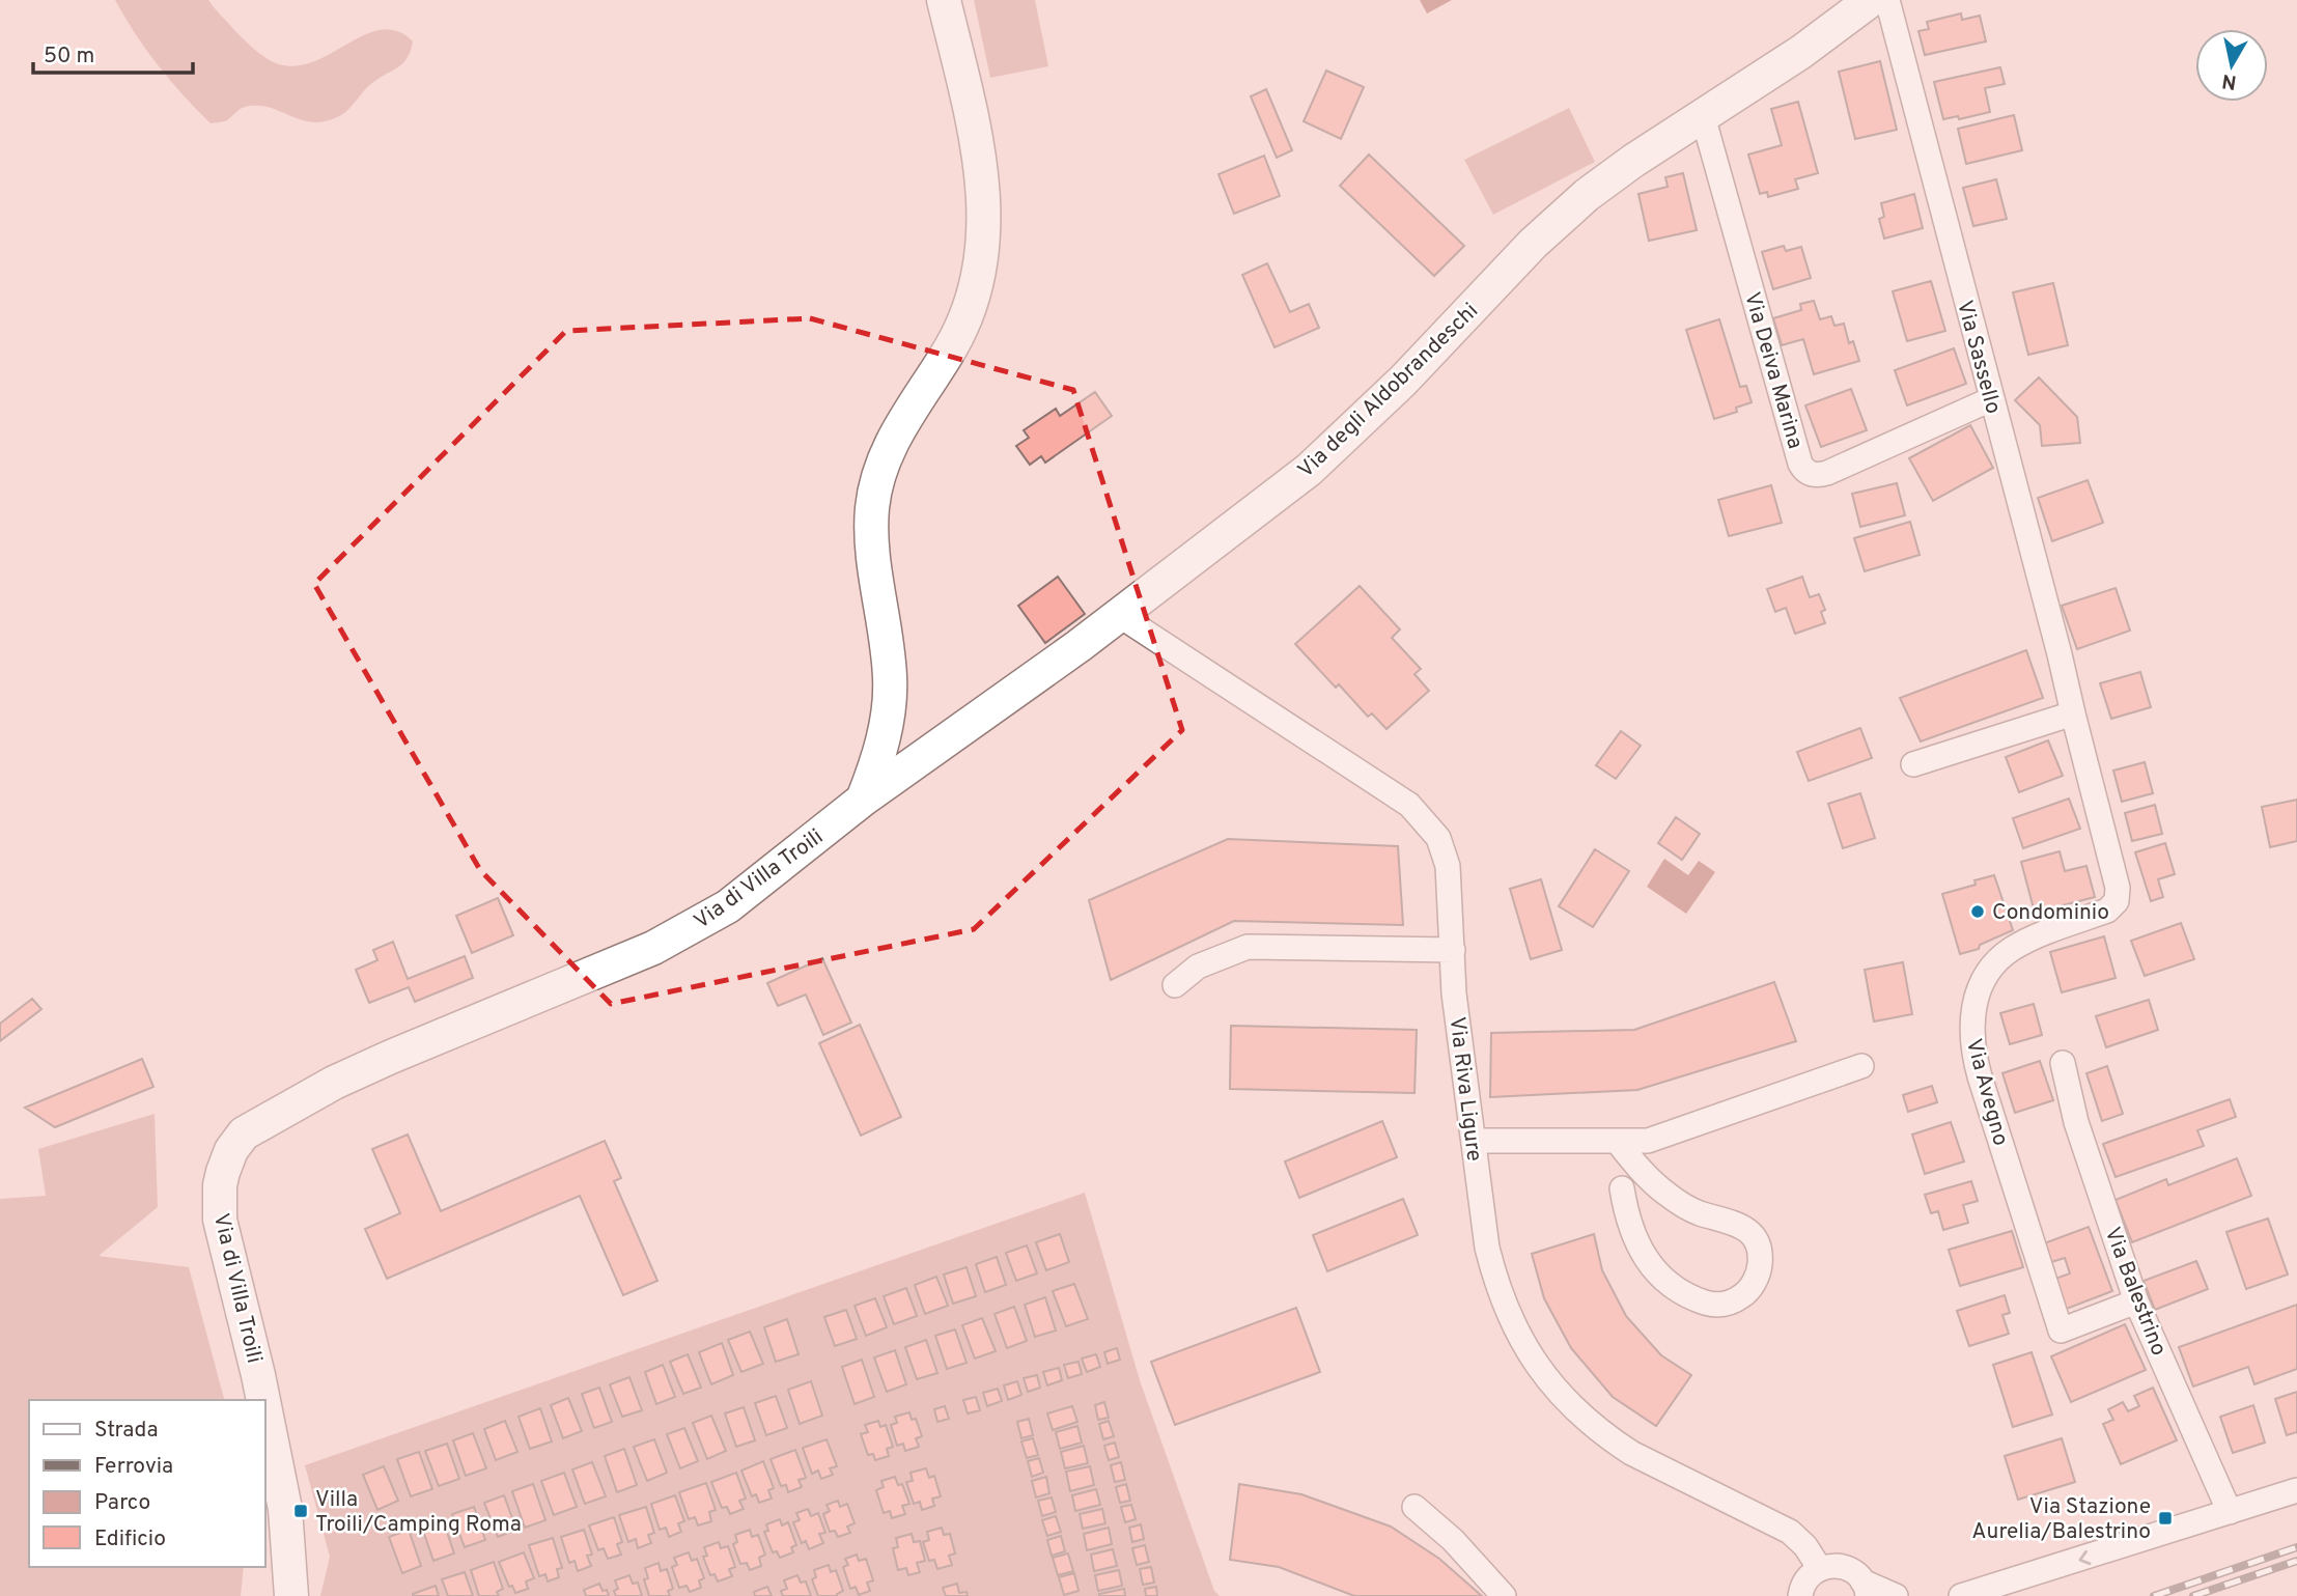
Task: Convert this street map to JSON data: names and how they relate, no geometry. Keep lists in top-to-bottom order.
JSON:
{
  "streets": {
    "street": [
      "Via Sassello",
      "Via Deiva Marina",
      "Via degli Aldobrandeschi",
      "Via di Villa Troili",
      "Via Riva Ligure",
      "Via Avegno",
      "Via Balestrino"
    ]
  },
  "crossings": [
    ["Via Sassello", "Via Deiva Marina"],
    ["Via Sassello", "Via Avegno"],
    ["Via Deiva Marina", "Via degli Aldobrandeschi"],
    ["Via degli Aldobrandeschi", "Via di Villa Troili"],
    ["Via degli Aldobrandeschi", "Via Riva Ligure"],
    ["Via Avegno", "Via Balestrino"]
  ],
  "places": {
    "other": ["Condominio"],
    "transit": ["Villa Troili/Camping Roma", "Via Stazione Aurelia/Balestrino"]
  },
  "legend": [
    "Strada",
    "Ferrovia",
    "Parco",
    "Edificio"
  ],
  "scale_bar": "50 m",
  "north": "bottom"
}
